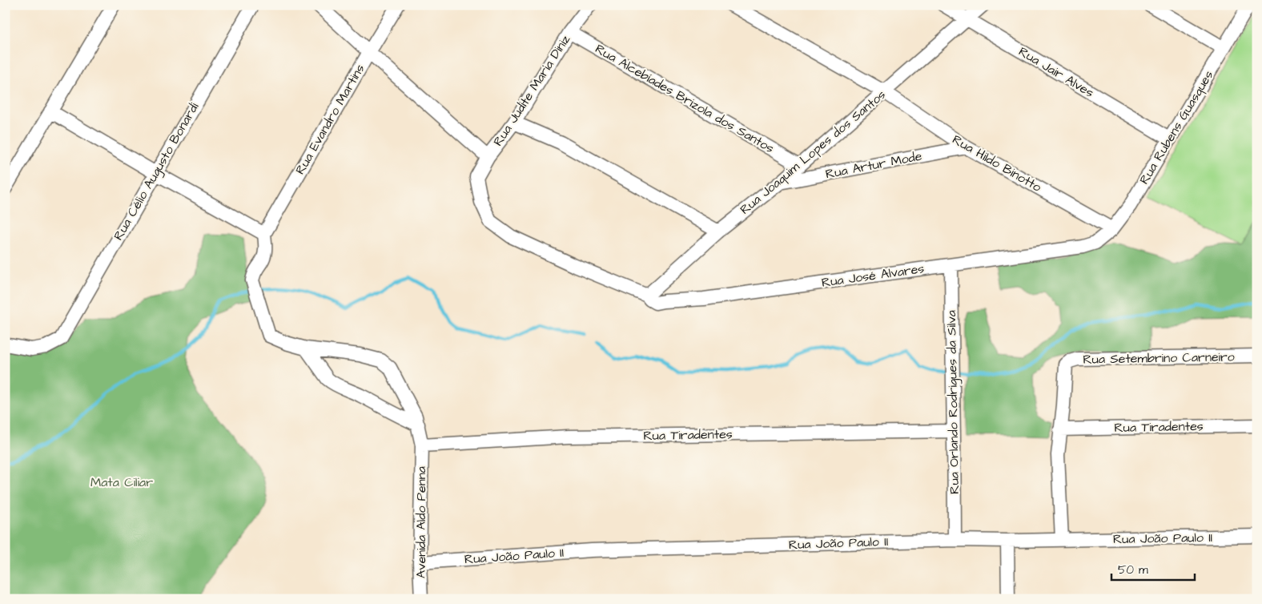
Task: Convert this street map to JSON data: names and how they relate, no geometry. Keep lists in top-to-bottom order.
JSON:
{
  "streets": {
    "street": [
      "Rua Jair Alves",
      "Rua Judite Maria Diniz",
      "Rua Alcebíades Brizola dos Santos",
      "Rua Evandro Martins",
      "Rua Rubens Guasques",
      "Rua Joaquim Lopes dos Santos",
      "Rua Hildo Binotto",
      "Rua Artur Mode",
      "Rua Célio Augusto Bonardi",
      "Rua José Alvares",
      "Rua Setembrino Carneiro",
      "Rua Orlando Rodrigues da Silva",
      "Rua Tiradentes",
      "Avenida Aldo Penna",
      "Rua João Paulo II"
    ]
  },
  "crossings": [
    ["Rua Jair Alves", "Rua Rubens Guasques"],
    ["Rua Jair Alves", "Rua Joaquim Lopes dos Santos"],
    ["Rua Judite Maria Diniz", "Rua Alcebíades Brizola dos Santos"],
    ["Rua Judite Maria Diniz", "Rua Joaquim Lopes dos Santos"],
    ["Rua Judite Maria Diniz", "Rua José Alvares"],
    ["Rua Alcebíades Brizola dos Santos", "Rua Joaquim Lopes dos Santos"],
    ["Rua Evandro Martins", "Avenida Aldo Penna"],
    ["Rua Rubens Guasques", "Rua Hildo Binotto"],
    ["Rua Rubens Guasques", "Rua José Alvares"],
    ["Rua Joaquim Lopes dos Santos", "Rua Hildo Binotto"],
    ["Rua Joaquim Lopes dos Santos", "Rua Artur Mode"],
    ["Rua Joaquim Lopes dos Santos", "Rua José Alvares"],
    ["Rua Hildo Binotto", "Rua Artur Mode"],
    ["Rua José Alvares", "Rua Orlando Rodrigues da Silva"],
    ["Rua Setembrino Carneiro", "Rua Tiradentes"],
    ["Rua Orlando Rodrigues da Silva", "Rua Tiradentes"],
    ["Rua Orlando Rodrigues da Silva", "Rua João Paulo II"],
    ["Rua Tiradentes", "Avenida Aldo Penna"],
    ["Avenida Aldo Penna", "Rua João Paulo II"]
  ],
  "parks": ["Mata Ciliar"],
  "scale_bar": "50 m"
}
